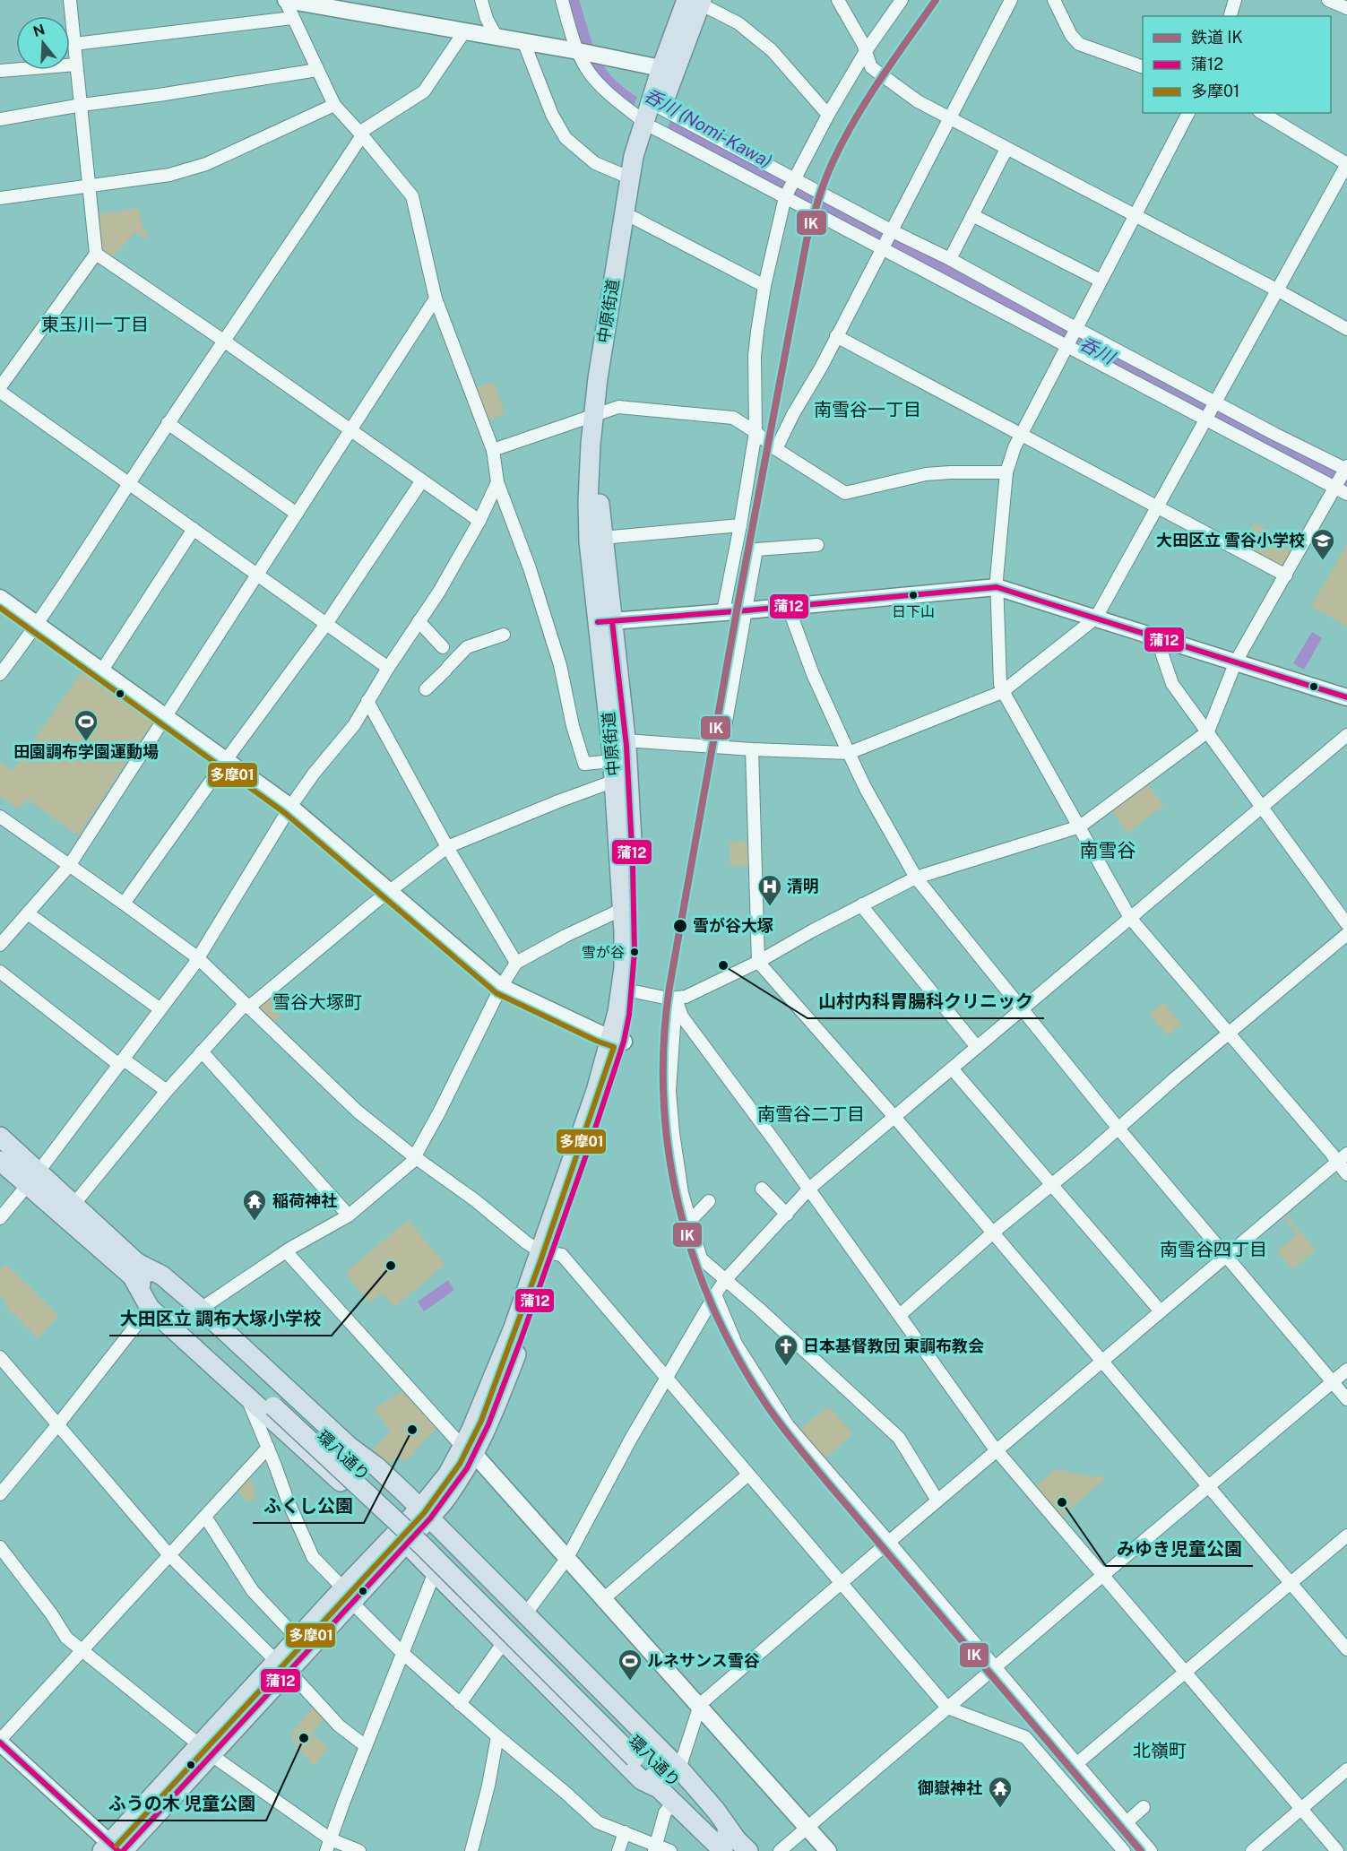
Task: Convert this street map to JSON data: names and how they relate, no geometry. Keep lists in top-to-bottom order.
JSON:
{
  "streets": {
    "main road": ["中原街道", "環八通り"]
  },
  "districts": [
    "東玉川一丁目",
    "南雪谷一丁目",
    "南雪谷",
    "雪谷大塚町",
    "南雪谷二丁目",
    "南雪谷四丁目",
    "北嶺町"
  ],
  "water": ["呑川 (Nomi-Kawa)", "呑川"],
  "places": {
    "school or university": ["大田区立 雪谷小学校"],
    "other": [
      "日下山",
      "雪が谷大塚",
      "雪が谷",
      "山村内科胃腸科クリニック",
      "大田区立 調布大塚小学校",
      "ふくし公園",
      "みゆき児童公園",
      "ふうの木 児童公園"
    ],
    "sports": ["田園調布学園運動場", "ルネサンス雪谷"],
    "hospital": ["清明"],
    "temple": ["稲荷神社", "御嶽神社"],
    "church": ["日本基督教団 東調布教会"]
  },
  "lines": ["rail line IK", "transit line 蒲12", "transit line 多摩01"],
  "legend": ["鉄道 IK", "蒲12", "多摩01"],
  "north": "top"
}
